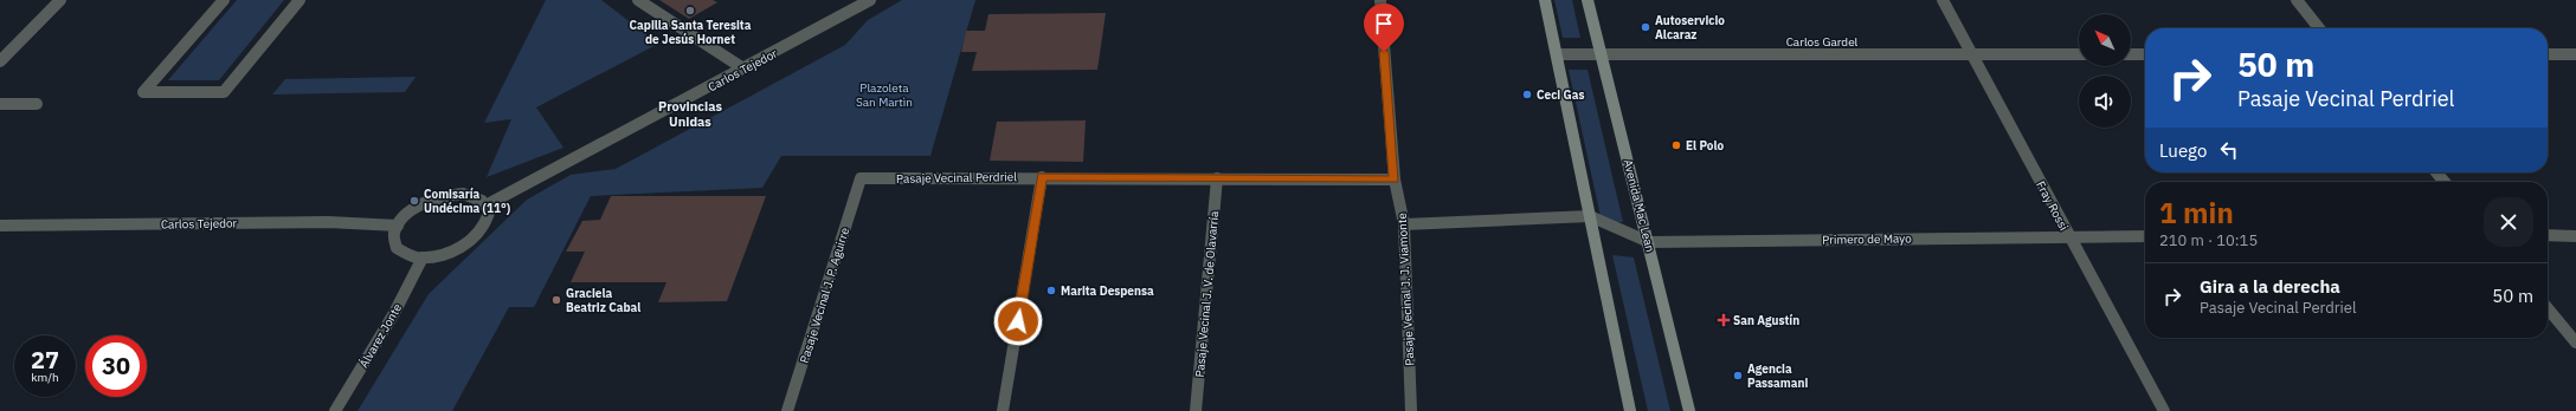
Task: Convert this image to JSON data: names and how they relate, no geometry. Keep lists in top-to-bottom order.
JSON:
{
  "streets": {
    "main road": ["Avenida Mac Lean"],
    "street": [
      "Carlos Gardel",
      "Carlos Tejedor",
      "Pasaje Vecinal Perdriel",
      "Fray Rossi",
      "Primero de Mayo",
      "Pasaje Vecinal J. J. Viamonte",
      "Pasaje Vecinal J. V. de Olavarría",
      "Pasaje Vecinal J. P. Aguirre",
      "Álvarez Jonte"
    ]
  },
  "crossings": [
    ["Carlos Gardel", "Avenida Mac Lean"],
    ["Carlos Gardel", "Fray Rossi"],
    ["Pasaje Vecinal Perdriel", "Pasaje Vecinal J. J. Viamonte"],
    ["Pasaje Vecinal Perdriel", "Pasaje Vecinal J. V. de Olavarría"],
    ["Pasaje Vecinal Perdriel", "Pasaje Vecinal J. P. Aguirre"],
    ["Avenida Mac Lean", "Primero de Mayo"],
    ["Fray Rossi", "Primero de Mayo"]
  ],
  "districts": ["Provincias Unidas"],
  "parks": ["Plazoleta San Martìn"],
  "places": {
    "other": [
      "Capilla Santa Teresita de Jesús Hornet",
      "Autoservicio Alcaraz",
      "Ceci Gas",
      "El Polo",
      "Comisaría Undécima (11°)",
      "Marita Despensa",
      "Graciela Beatriz Cabal",
      "Agencia Passamani"
    ],
    "health": ["San Agustín"]
  },
  "north": "top left",
  "page": {
    "turn": ["50 m", "Pasaje Vecinal Perdriel"],
    "then": "Luego",
    "heading": ["1 min", "210 m · 10:15"],
    "list": [
      {
        "name": "Gira a la derecha",
        "note": "Pasaje Vecinal Perdriel",
        "value": "50 m"
      }
    ],
    "speed": "27 km/h",
    "limit": "30"
  }
}
